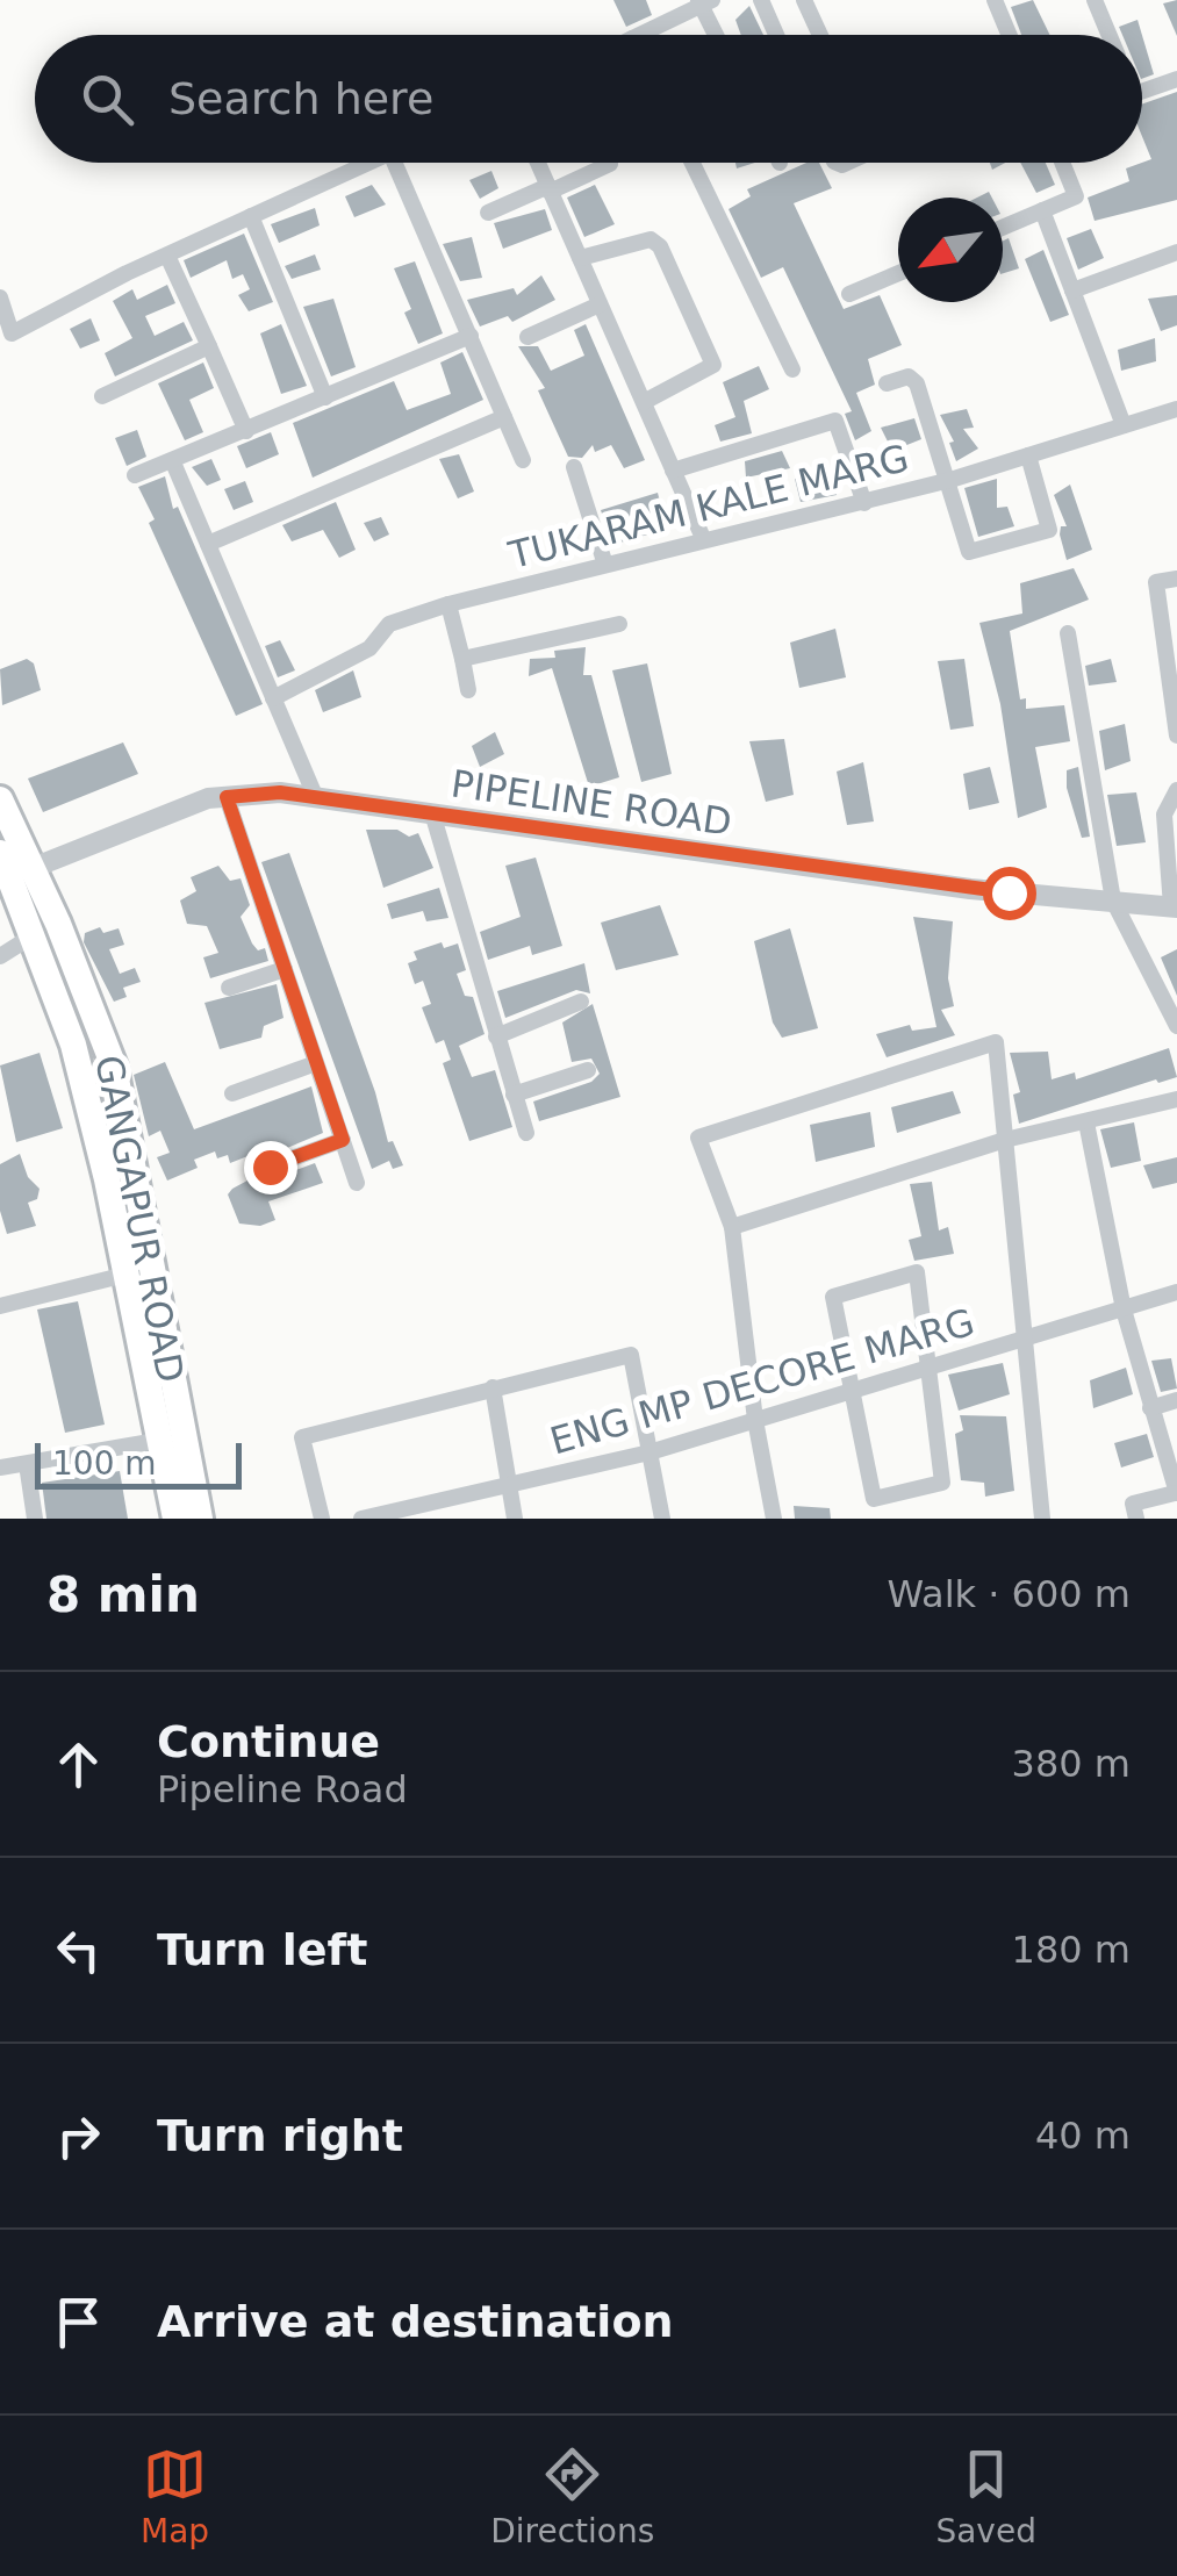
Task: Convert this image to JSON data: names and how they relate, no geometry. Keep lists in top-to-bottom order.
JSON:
{
  "streets": {
    "main road": ["GANGAPUR ROAD"],
    "street": ["TUKARAM KALE MARG", "PIPELINE ROAD", "ENG MP DECORE MARG"]
  },
  "crossings": [
    ["PIPELINE ROAD", "GANGAPUR ROAD"]
  ],
  "scale_bar": "100 m",
  "north": "bottom left",
  "page": {
    "search": "Search here",
    "scale": "100 m",
    "heading": ["8 min", "Walk · 600 m"],
    "list": [
      ["Continue", "Pipeline Road", "380 m"],
      ["Turn left", "180 m"],
      ["Turn right", "40 m"],
      "Arrive at destination"
    ],
    "nav": ["Map", "Directions", "Saved"]
  }
}
